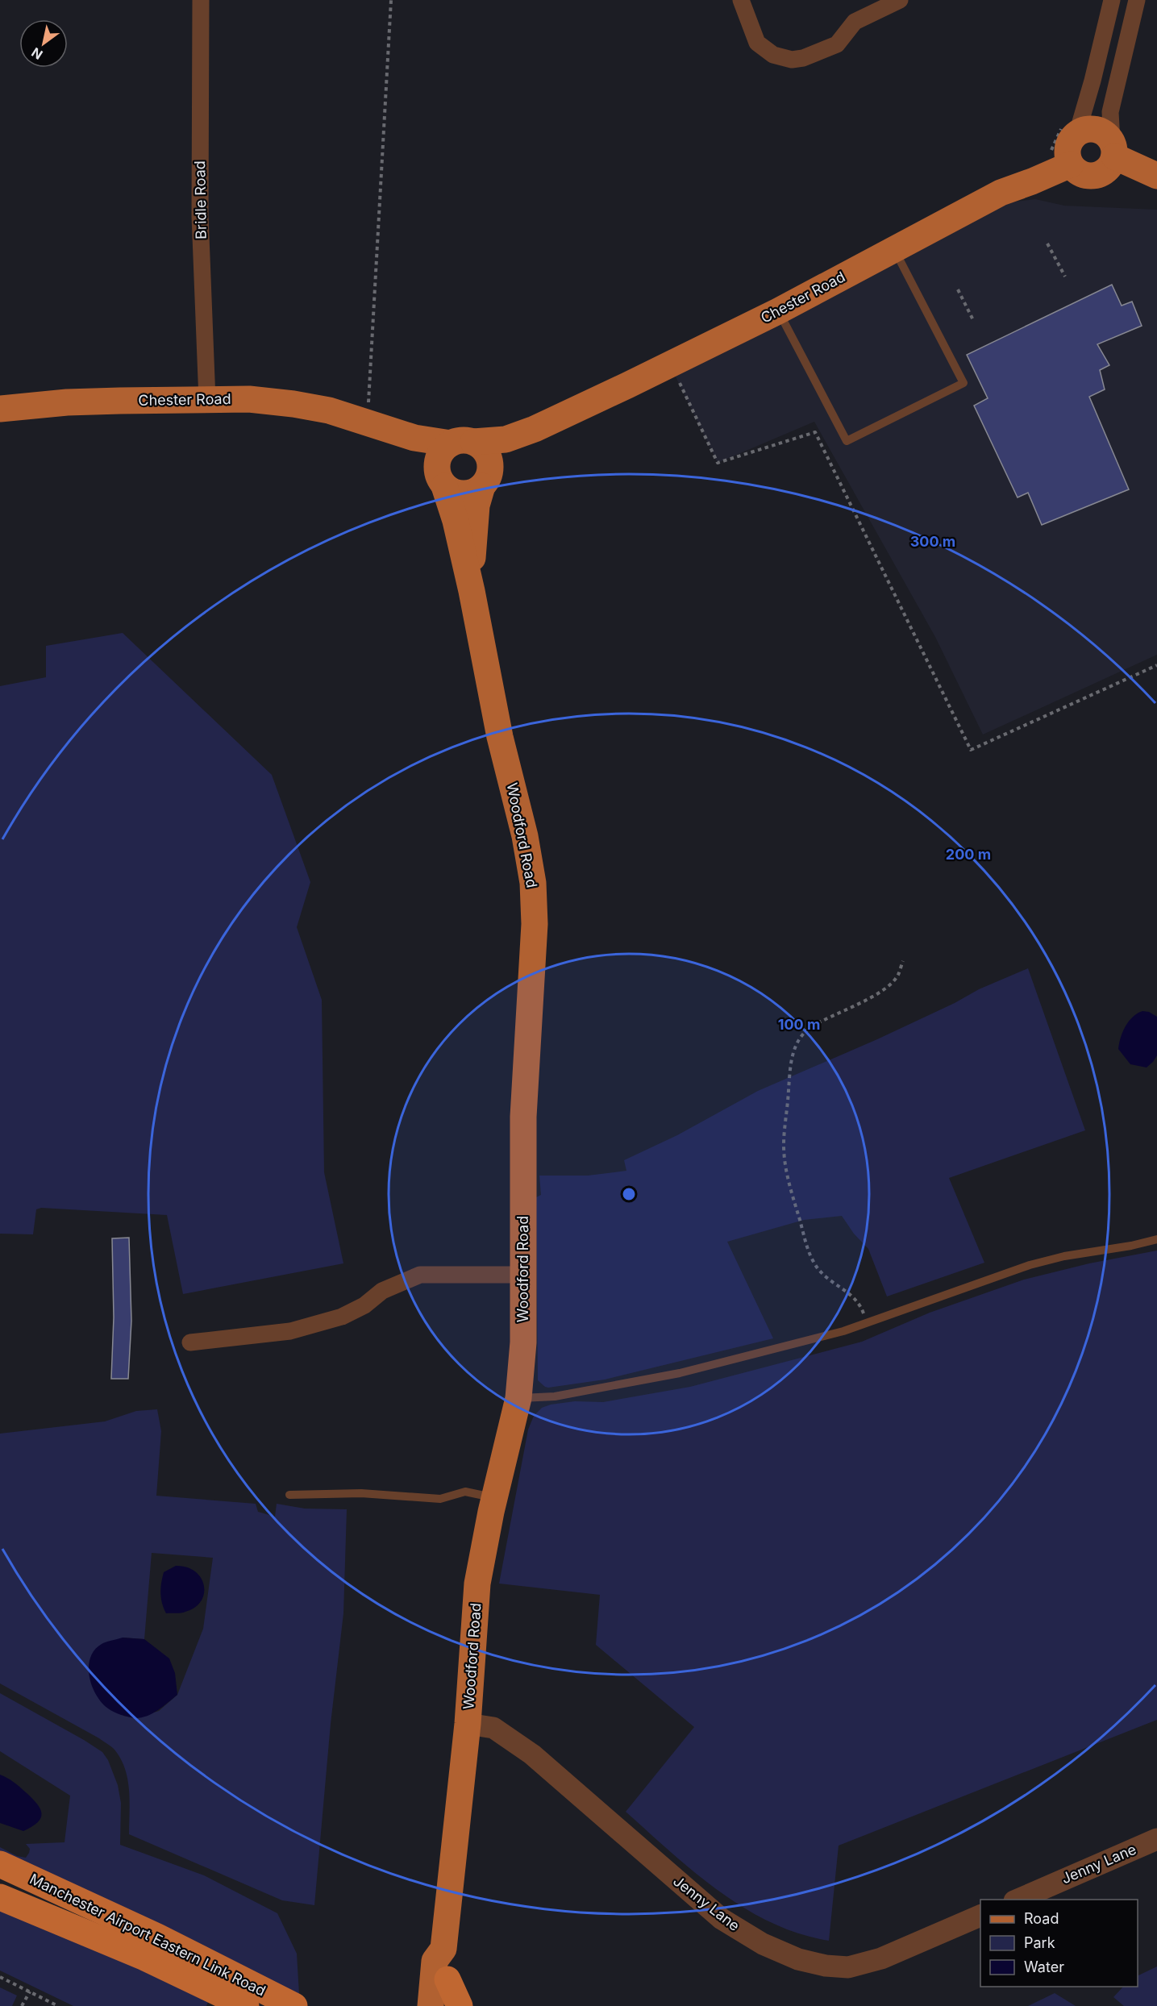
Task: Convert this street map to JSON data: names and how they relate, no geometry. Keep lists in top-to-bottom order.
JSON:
{
  "streets": {
    "highway": ["Manchester Airport Eastern Link Road"],
    "main road": ["Chester Road", "Woodford Road"],
    "street": ["Bridle Road", "Jenny Lane"]
  },
  "crossings": [
    ["Bridle Road", "Chester Road"],
    ["Chester Road", "Woodford Road"],
    ["Woodford Road", "Jenny Lane"]
  ],
  "legend": ["Road", "Park", "Water"],
  "north": "bottom left",
  "rings": ["300 m", "200 m", "100 m"]
}
